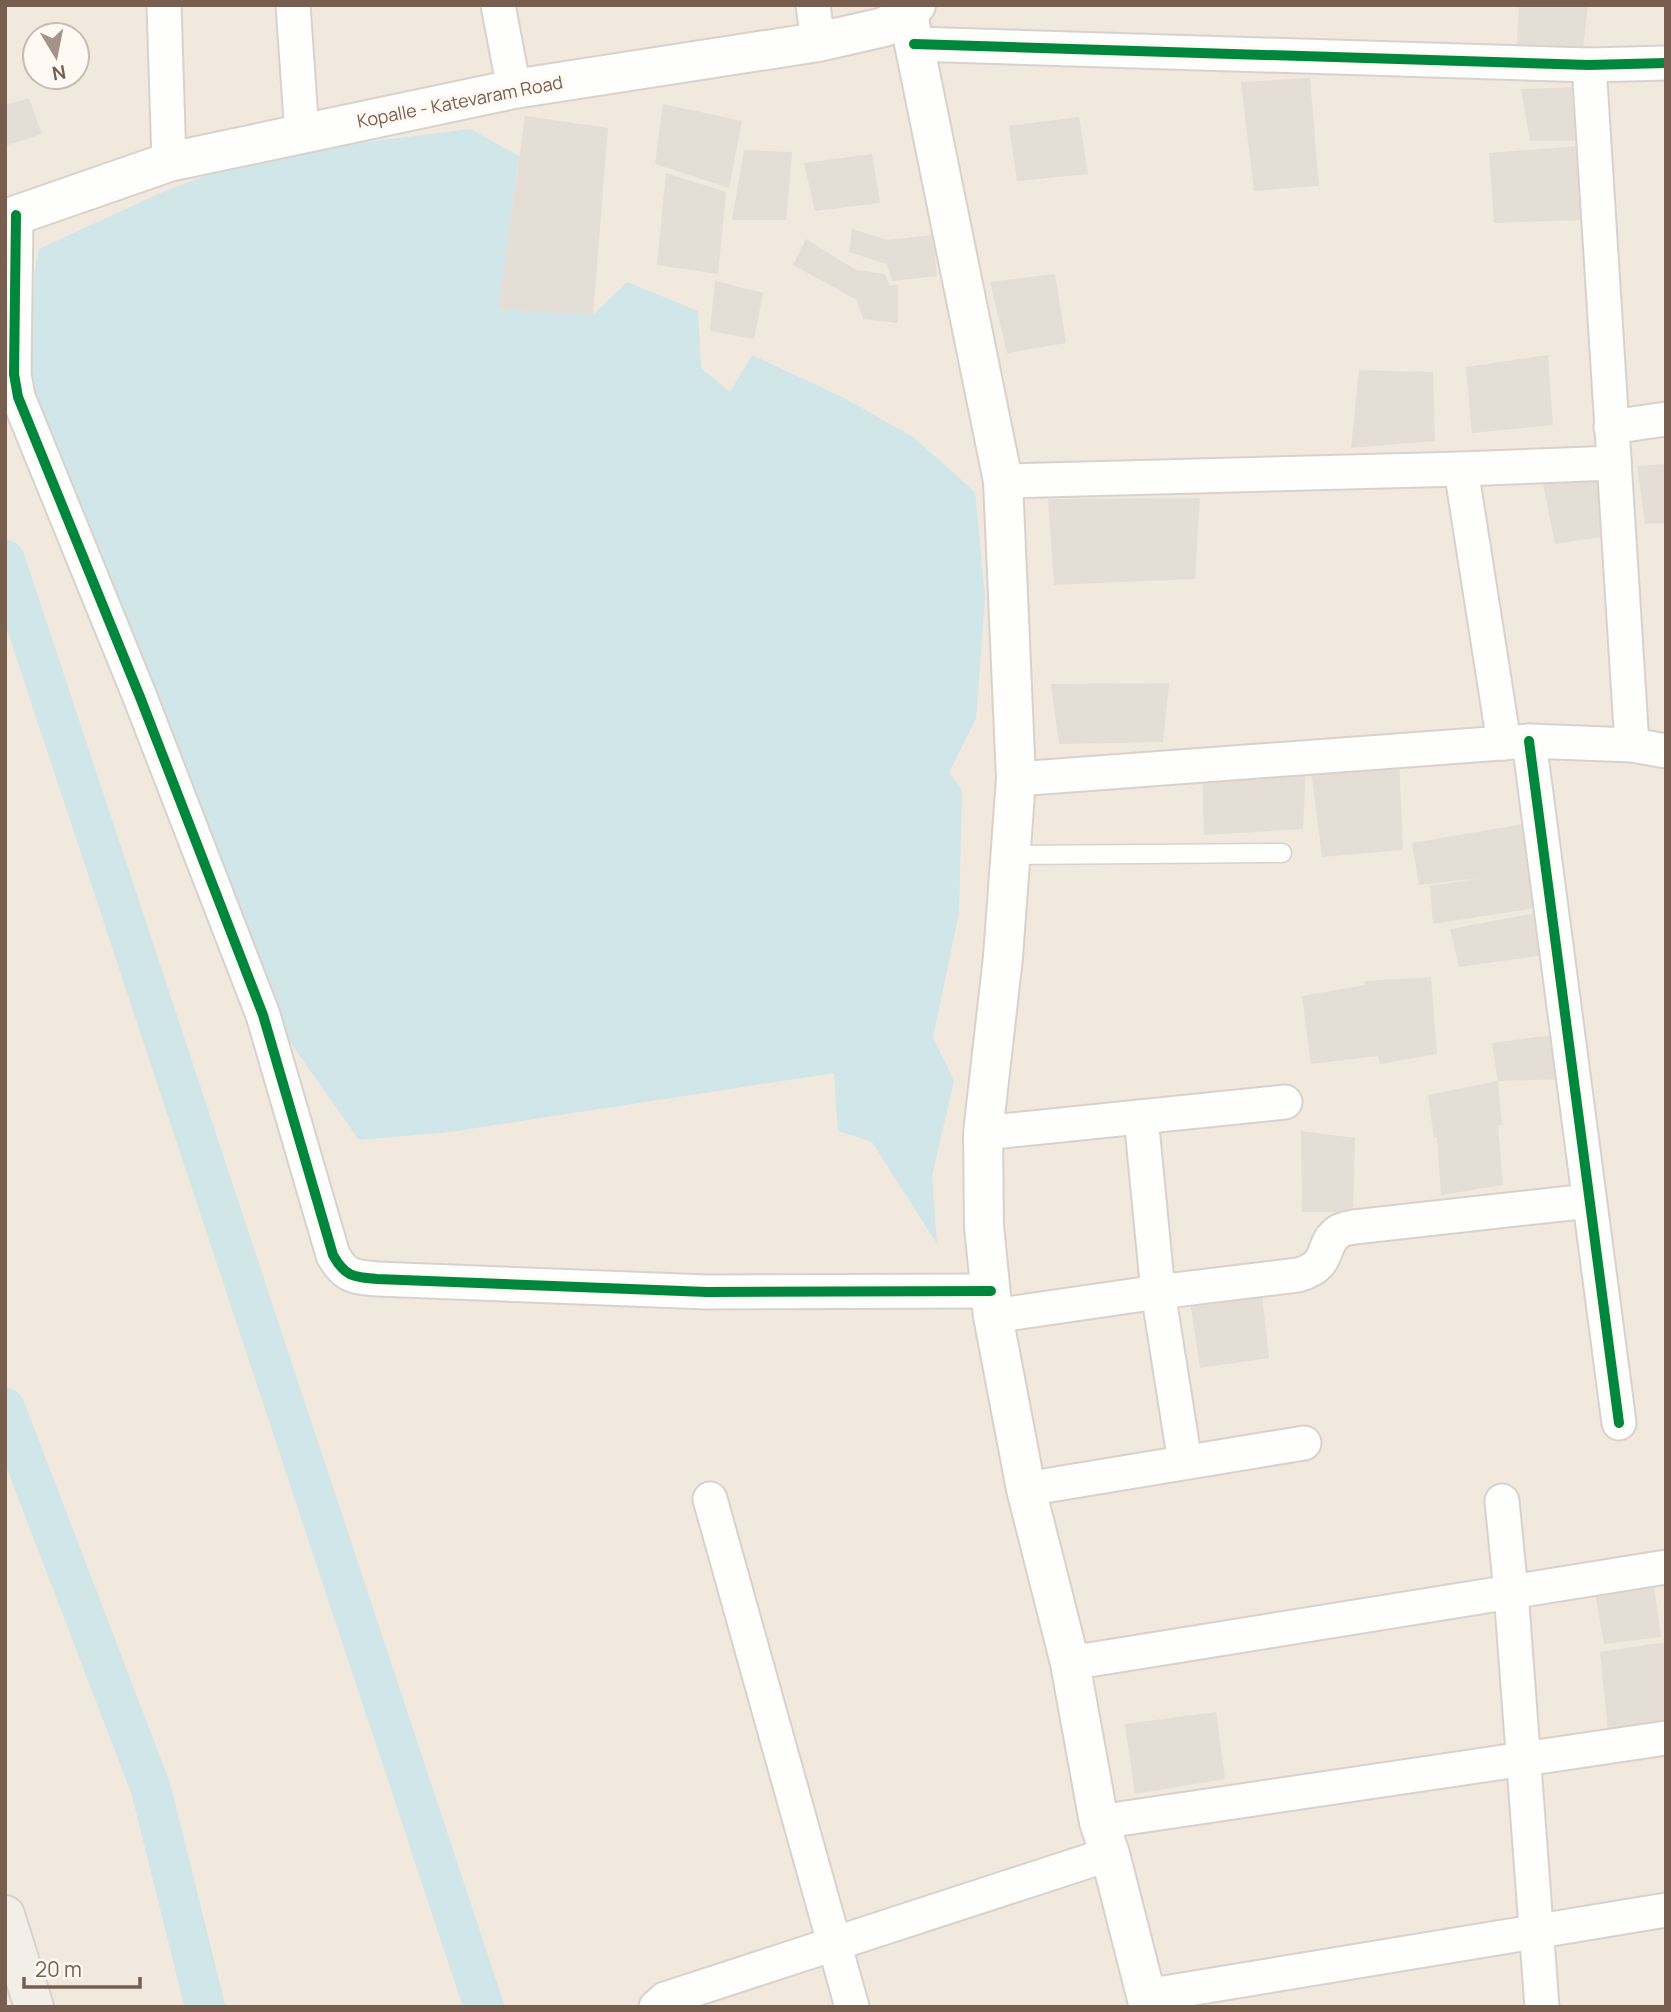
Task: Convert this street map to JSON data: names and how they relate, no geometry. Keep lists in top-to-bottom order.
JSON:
{
  "streets": {
    "main road": ["Kopalle - Katevaram Road"]
  },
  "scale_bar": "20 m",
  "north": "bottom"
}
